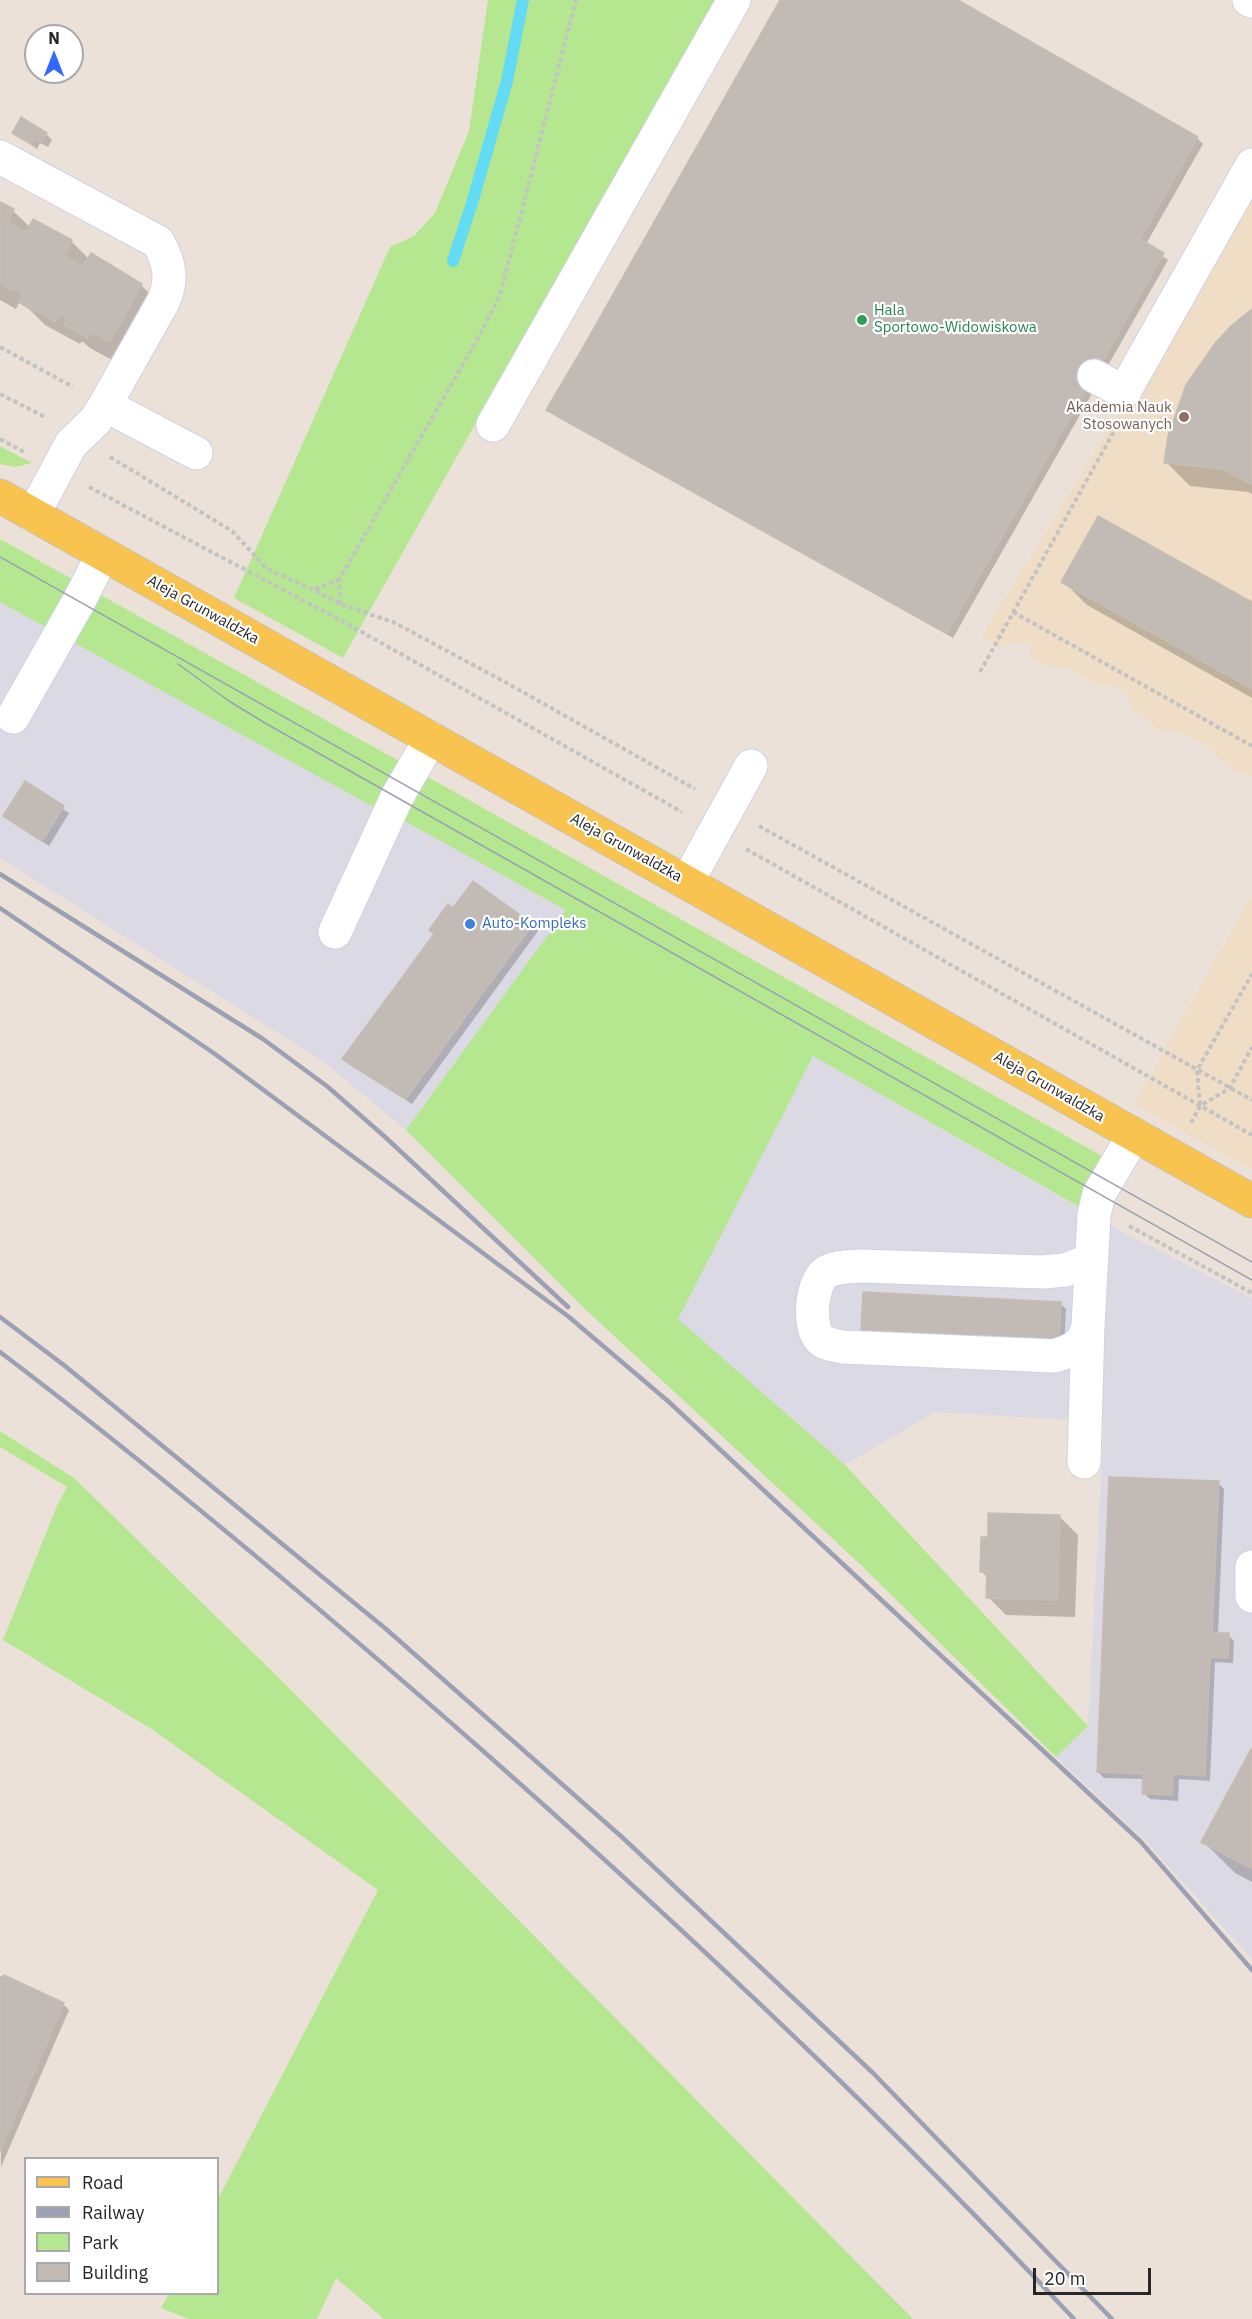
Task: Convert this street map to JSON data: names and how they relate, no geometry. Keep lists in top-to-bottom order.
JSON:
{
  "streets": {
    "main road": ["Aleja Grunwaldzka"]
  },
  "places": ["Hala Sportowo-Widowiskowa", "Akademia Nauk Stosowanych", "Auto-Kompleks"],
  "legend": [
    "Road",
    "Railway",
    "Park",
    "Building"
  ],
  "scale_bar": "20 m",
  "north": "top"
}
